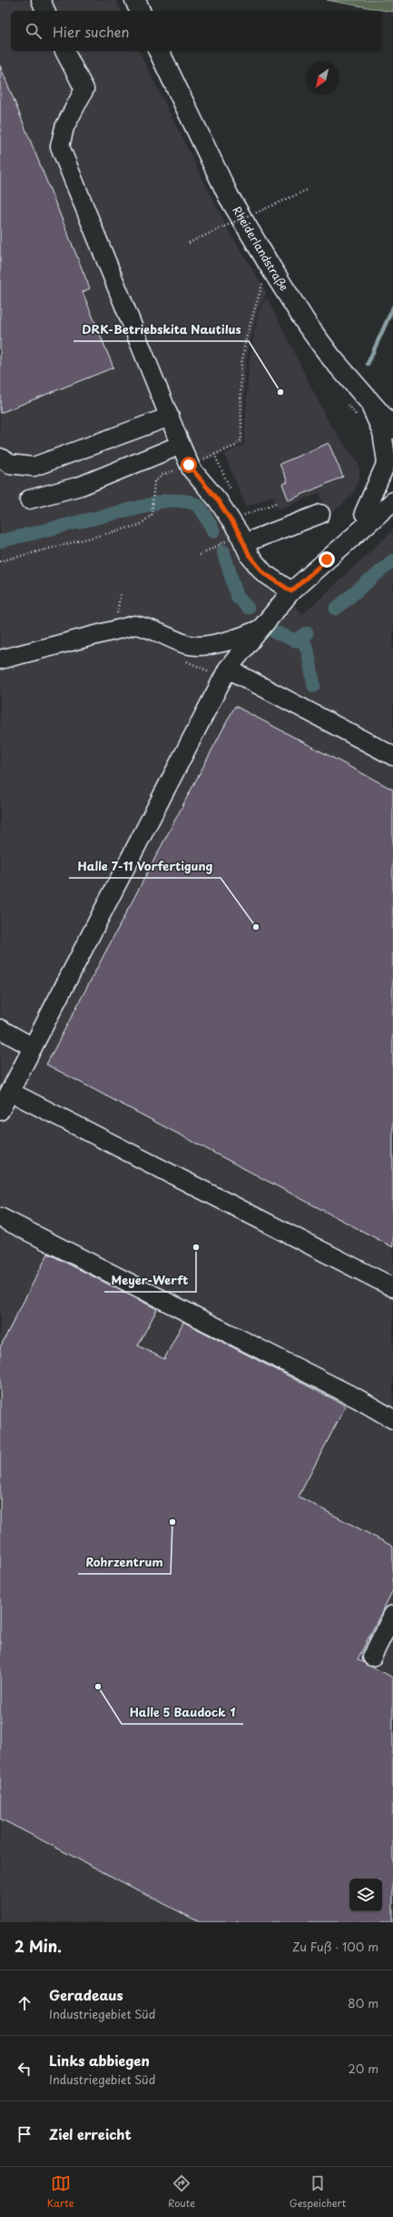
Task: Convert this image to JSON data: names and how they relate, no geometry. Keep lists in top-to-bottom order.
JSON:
{
  "streets": {
    "main road": ["Rheiderlandstraße"]
  },
  "places": [
    "DRK-Betriebskita Nautilus",
    "Halle 7-11 Vorfertigung",
    "Meyer-Werft",
    "Rohrzentrum",
    "Halle 5 Baudock 1"
  ],
  "north": "bottom left",
  "page": {
    "search": "Hier suchen",
    "heading": ["2 Min.", "Zu Fuß · 100 m"],
    "list": [
      ["Geradeaus", "Industriegebiet Süd", "80 m"],
      ["Links abbiegen", "Industriegebiet Süd", "20 m"],
      "Ziel erreicht"
    ],
    "nav": ["Karte", "Route", "Gespeichert"]
  }
}
